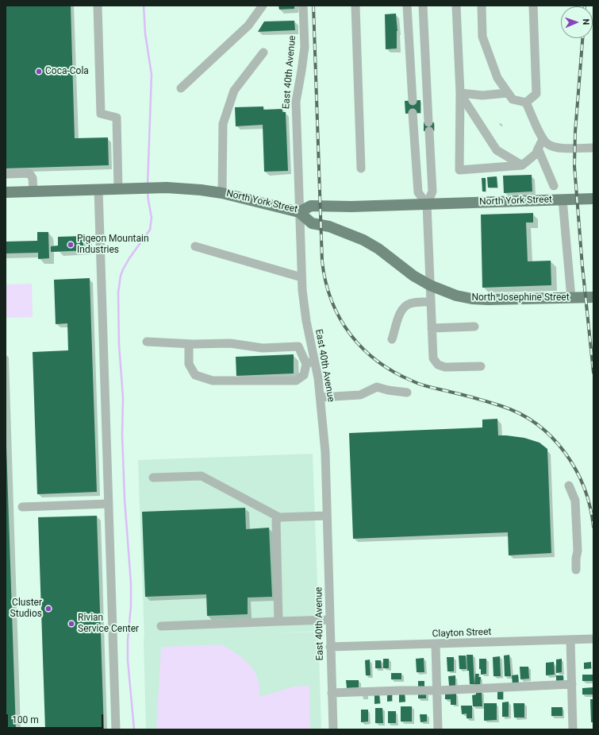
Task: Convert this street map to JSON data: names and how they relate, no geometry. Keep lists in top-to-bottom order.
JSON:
{
  "streets": {
    "main road": ["North York Street", "North Josephine Street"],
    "street": ["East 40th Avenue", "Clayton Street"]
  },
  "crossings": [
    ["East 40th Avenue", "North York Street"],
    ["East 40th Avenue", "North Josephine Street"],
    ["East 40th Avenue", "Clayton Street"],
    ["North York Street", "North Josephine Street"]
  ],
  "places": [
    "Coca-Cola",
    "Pigeon Mountain Industries",
    "Cluster Studios",
    "Rivian Service Center"
  ],
  "scale_bar": "100 m",
  "north": "right"
}
